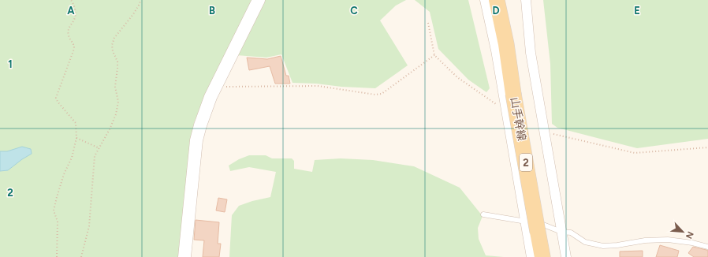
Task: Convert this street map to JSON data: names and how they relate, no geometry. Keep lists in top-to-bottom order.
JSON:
{
  "streets": {
    "main road": ["山手幹線", "2"]
  },
  "north": "bottom right",
  "grid": {
    "columns": [
      "A",
      "B",
      "C",
      "D",
      "E"
    ],
    "rows": ["1", "2"]
  }
}
